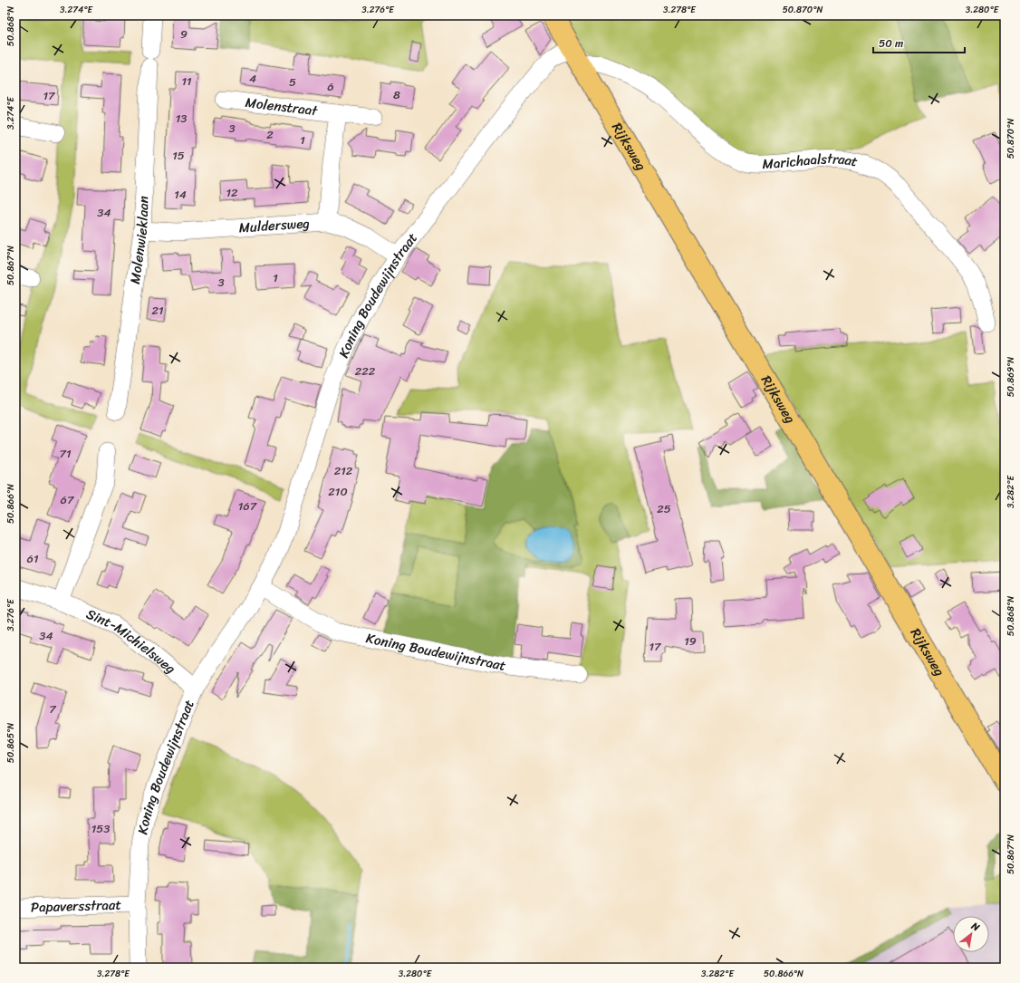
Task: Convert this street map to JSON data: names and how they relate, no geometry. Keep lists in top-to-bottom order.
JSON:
{
  "streets": {
    "main road": ["Rijksweg"],
    "street": [
      "Molenstraat",
      "Marichaalstraat",
      "Muldersweg",
      "Molenwieklaan",
      "Koning Boudewijnstraat",
      "Sint-Michielsweg",
      "Papaversstraat"
    ]
  },
  "crossings": [
    ["Molenstraat", "Muldersweg"],
    ["Rijksweg", "Marichaalstraat"],
    ["Rijksweg", "Koning Boudewijnstraat"],
    ["Muldersweg", "Molenwieklaan"],
    ["Muldersweg", "Koning Boudewijnstraat"],
    ["Koning Boudewijnstraat", "Sint-Michielsweg"],
    ["Koning Boudewijnstraat", "Papaversstraat"]
  ],
  "house_numbers": [
    "9",
    "4",
    "11",
    "5",
    "6",
    "8",
    "17",
    "13",
    "3",
    "2",
    "1",
    "15",
    "12",
    "14",
    "34",
    "1",
    "3",
    "21",
    "222",
    "71",
    "212",
    "210",
    "67",
    "167",
    "25",
    "61",
    "34",
    "19",
    "17",
    "7",
    "153"
  ],
  "scale_bar": "50 m",
  "north": "top right",
  "coordinates": [
    "3.274°E",
    "3.276°E",
    "3.278°E",
    "50.870°N",
    "3.280°E",
    "50.868°N",
    "50.867°N",
    "50.869°N",
    "3.282°E",
    "50.866°N",
    "50.865°N"
  ]
}
